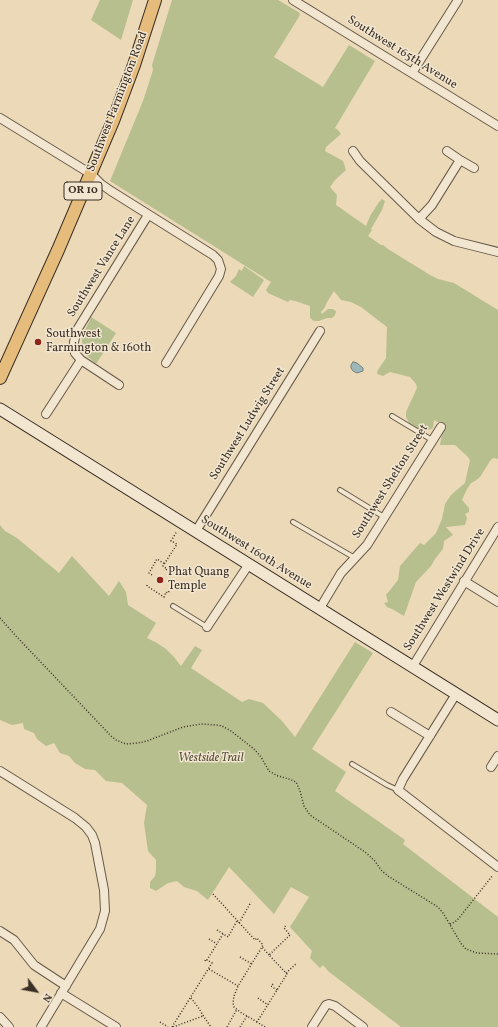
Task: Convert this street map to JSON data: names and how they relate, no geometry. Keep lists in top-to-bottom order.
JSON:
{
  "streets": {
    "main road": ["Southwest Farmington Road", "OR 10"],
    "street": [
      "Southwest 165th Avenue",
      "Southwest Vance Lane",
      "Southwest Ludwig Street",
      "Southwest Shelton Street",
      "Southwest 160th Avenue",
      "Southwest Westwind Drive"
    ]
  },
  "crossings": [
    ["Southwest Ludwig Street", "Southwest 160th Avenue"],
    ["Southwest Shelton Street", "Southwest 160th Avenue"],
    ["Southwest 160th Avenue", "Southwest Westwind Drive"]
  ],
  "parks": ["Westside Trail"],
  "places": ["Southwest Farmington & 160th", "Phat Quang Temple"],
  "north": "bottom right"
}
